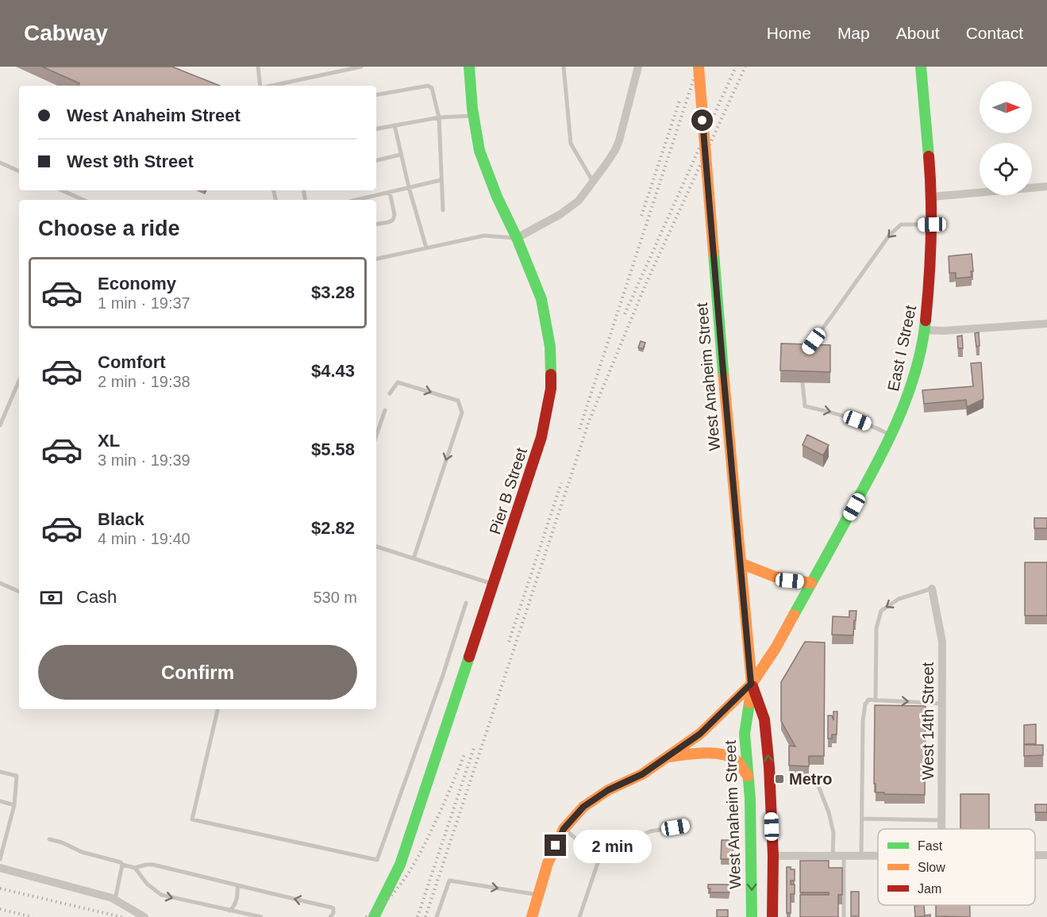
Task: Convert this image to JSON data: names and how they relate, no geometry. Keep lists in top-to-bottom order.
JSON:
{
  "streets": {
    "main road": ["East I Street", "West Anaheim Street", "Pier B Street"],
    "street": ["West 14th Street"]
  },
  "crossings": [
    ["East I Street", "West Anaheim Street"]
  ],
  "places": {
    "transit": ["Metro"]
  },
  "legend": ["Fast", "Slow", "Jam"],
  "north": "right",
  "page": {
    "header": "Cabway",
    "nav": [
      "Home",
      "Map",
      "About",
      "Contact"
    ],
    "banner": ["West Anaheim Street", "West 9th Street"],
    "heading": "Choose a ride",
    "list": [
      {
        "name": "Economy",
        "note": "1 min · 19:37",
        "value": "$3.28"
      },
      {
        "name": "Comfort",
        "note": "2 min · 19:38",
        "value": "$4.43"
      },
      {
        "name": "XL",
        "note": "3 min · 19:39",
        "value": "$5.58"
      },
      {
        "name": "Black",
        "note": "4 min · 19:40",
        "value": "$2.82"
      }
    ],
    "pay": ["Cash", "530 m"],
    "buttons": "Confirm",
    "bubble": "2 min"
  }
}
